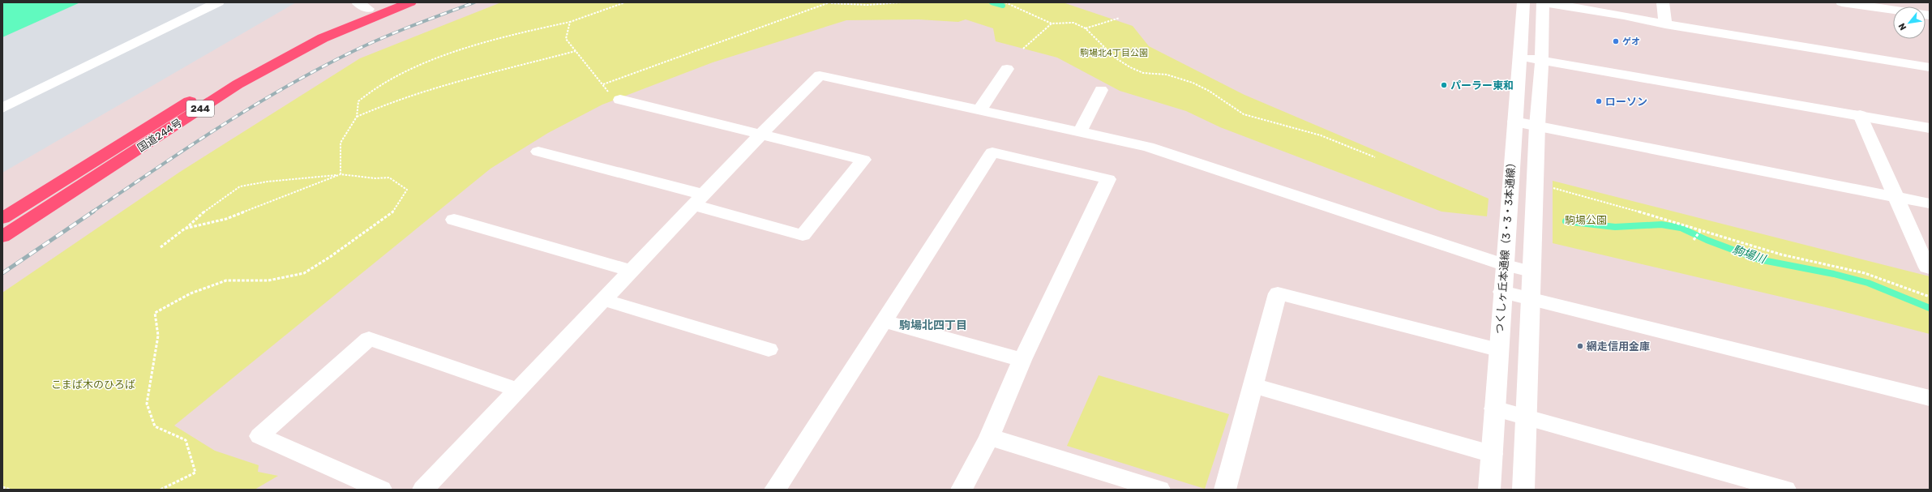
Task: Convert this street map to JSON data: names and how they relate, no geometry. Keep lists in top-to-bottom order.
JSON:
{
  "streets": {
    "highway": ["244", "国道244号"],
    "street": ["つくしヶ丘本通線（3・3・3本通線）"]
  },
  "districts": ["駒場北四丁目"],
  "water": ["駒場川"],
  "parks": ["駒場北4丁目公園", "駒場公園", "こまば木のひろば"],
  "places": [
    "ゲオ",
    "パーラー東和",
    "ローソン",
    "網走信用金庫"
  ],
  "north": "bottom left"
}
